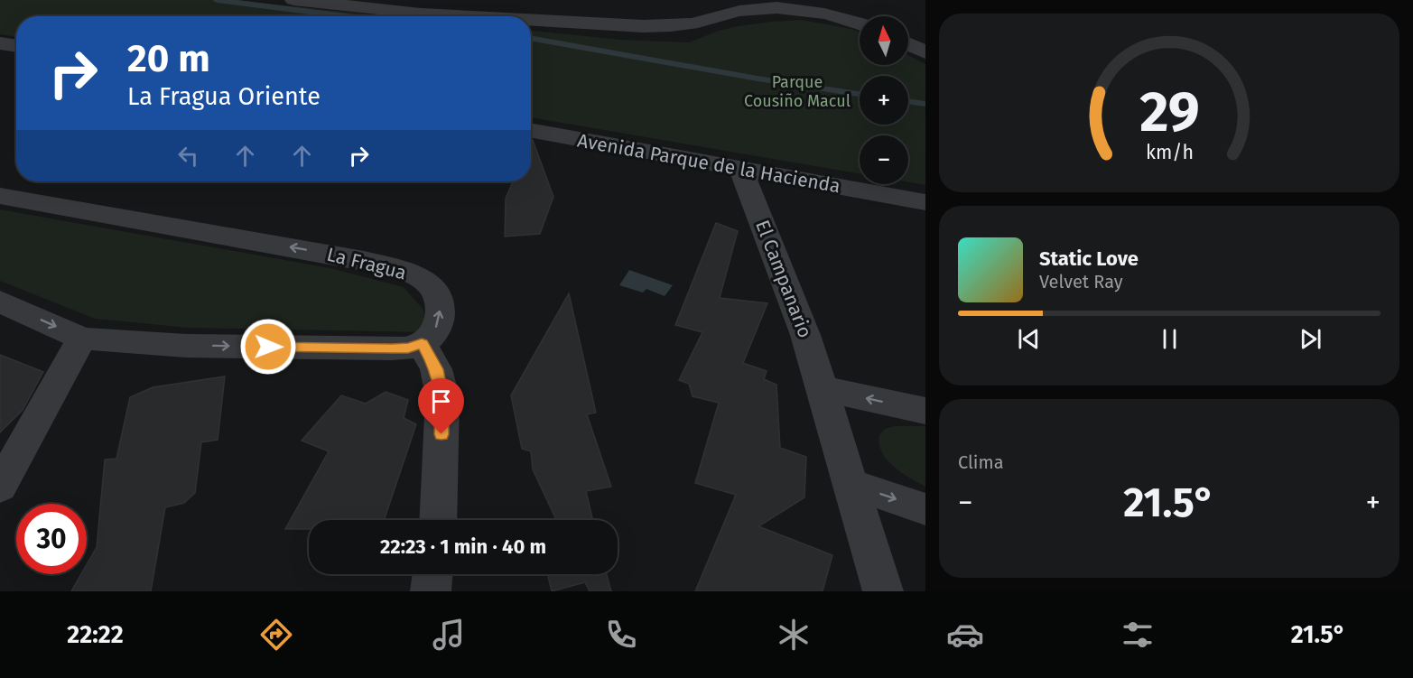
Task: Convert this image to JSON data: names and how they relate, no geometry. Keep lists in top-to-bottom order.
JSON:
{
  "streets": {
    "street": ["Avenida Parque de la Hacienda", "La Fragua", "El Campanario"]
  },
  "crossings": [
    ["Avenida Parque de la Hacienda", "El Campanario"]
  ],
  "parks": ["Parque Cousiño Macul"],
  "north": "top",
  "page": {
    "map_buttons": ["+", "−"],
    "turn": ["20 m", "La Fragua Oriente"],
    "song": ["Static Love", "Velvet Ray"],
    "tile": "Clima",
    "heat": ["−", "21.5°", "+"],
    "limit": "30",
    "trip": "22:23 · 1 min · 40 m",
    "tabs": ["22:22", "21.5°"],
    "gauge": ["29", "km/h"]
  }
}
